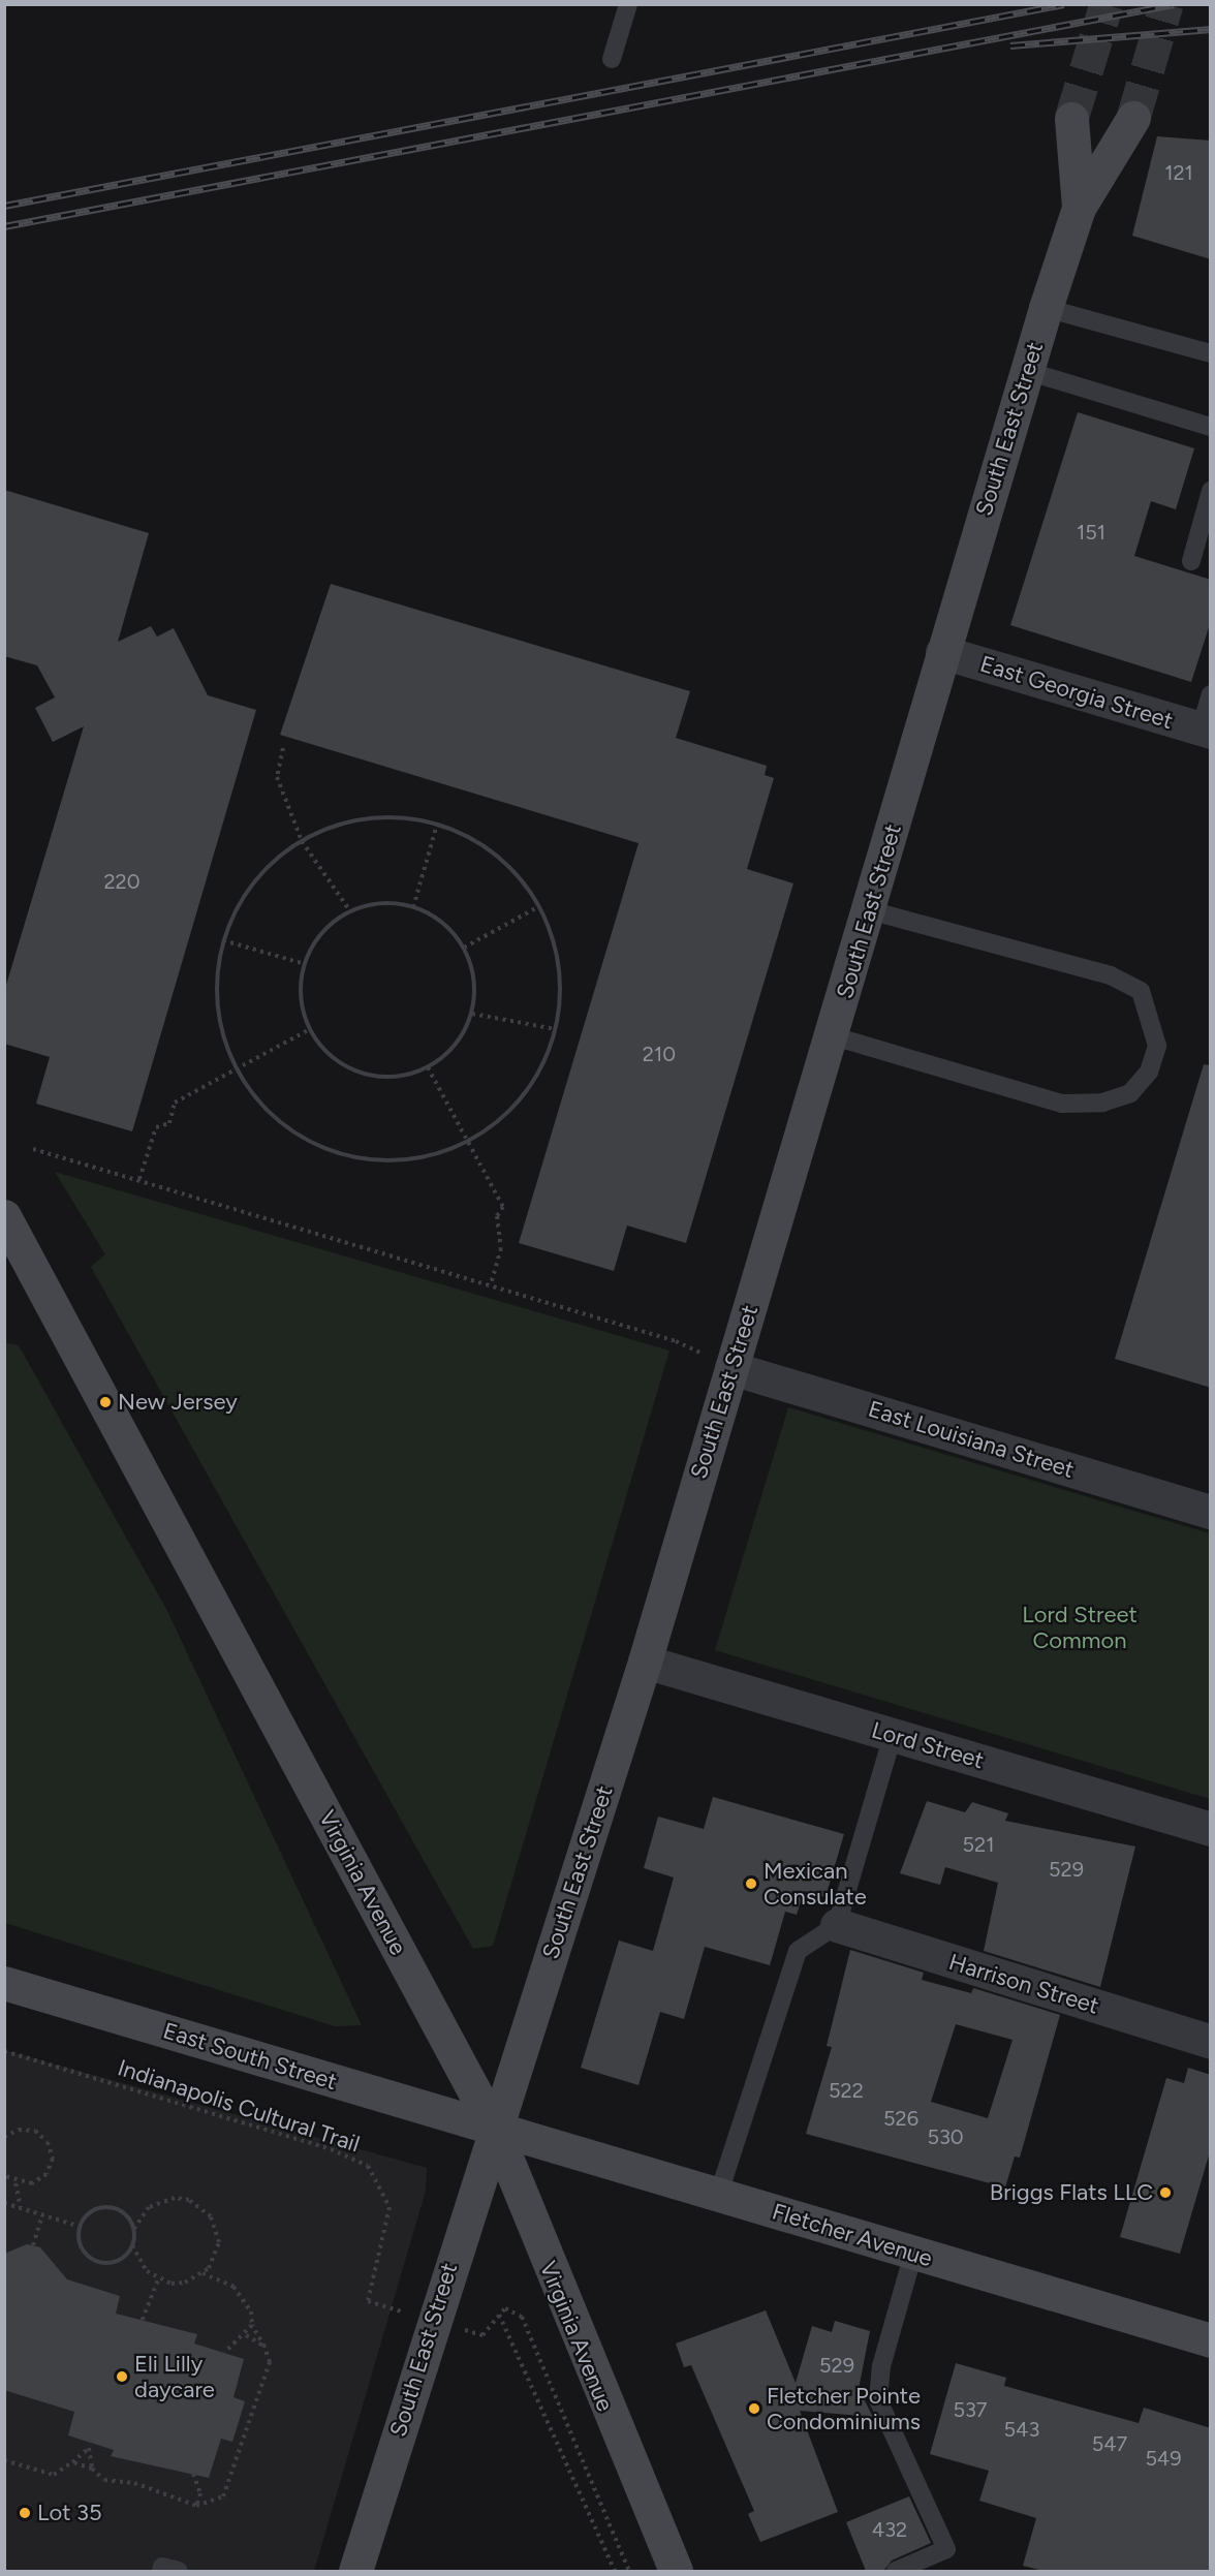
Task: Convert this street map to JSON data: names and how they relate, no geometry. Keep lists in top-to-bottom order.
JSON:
{
  "streets": {
    "main road": [
      "South East Street",
      "Virginia Avenue",
      "East South Street",
      "Fletcher Avenue"
    ],
    "street": [
      "East Georgia Street",
      "East Louisiana Street",
      "Lord Street",
      "Harrison Street"
    ],
    "path": ["Indianapolis Cultural Trail"]
  },
  "crossings": [
    ["South East Street", "East Georgia Street"],
    ["South East Street", "East Louisiana Street"],
    ["South East Street", "Lord Street"],
    ["South East Street", "Virginia Avenue"],
    ["South East Street", "East South Street"],
    ["South East Street", "Indianapolis Cultural Trail"],
    ["South East Street", "Fletcher Avenue"],
    ["Virginia Avenue", "East South Street"],
    ["Virginia Avenue", "Fletcher Avenue"],
    ["East South Street", "Fletcher Avenue"]
  ],
  "parks": ["Lord Street Common"],
  "places": [
    "New Jersey",
    "Mexican Consulate",
    "Briggs Flats LLC",
    "Eli Lilly daycare",
    "Fletcher Pointe Condominiums",
    "Lot 35"
  ],
  "house_numbers": [
    "121",
    "151",
    "220",
    "210",
    "521",
    "529",
    "522",
    "526",
    "530",
    "529",
    "537",
    "543",
    "547",
    "549",
    "432"
  ]
}
